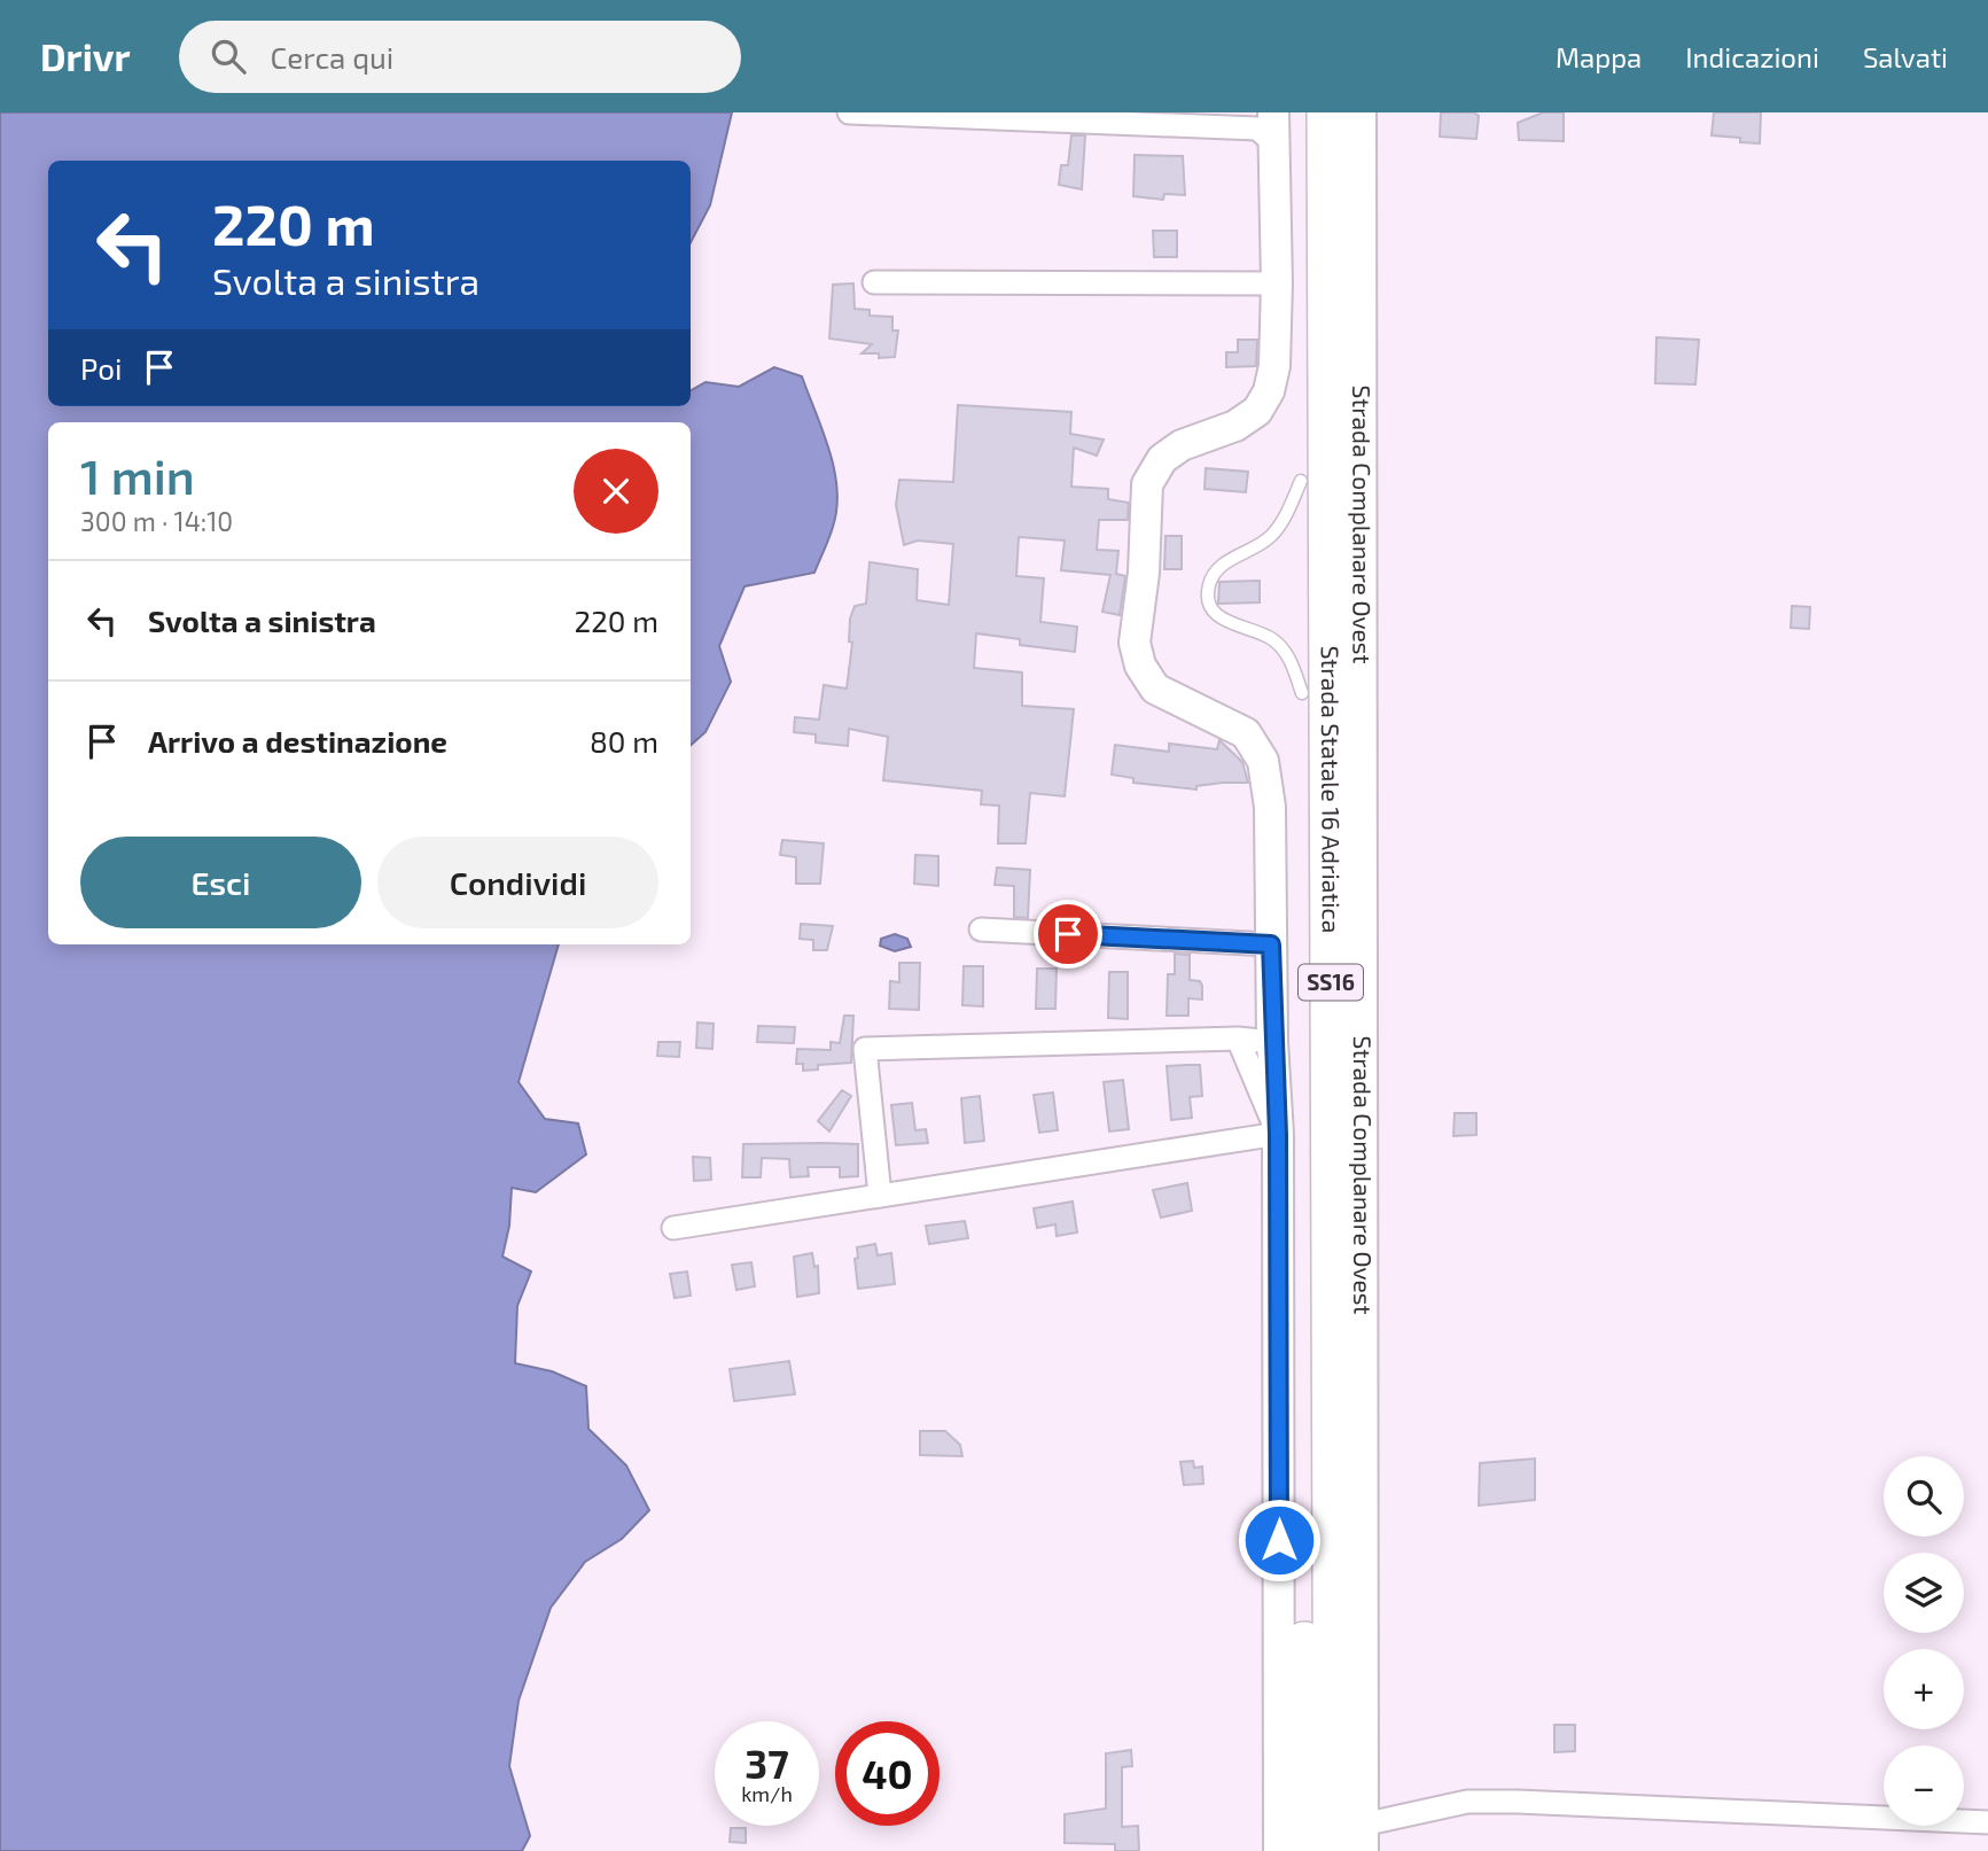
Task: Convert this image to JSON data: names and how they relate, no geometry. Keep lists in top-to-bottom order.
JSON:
{
  "streets": {
    "highway": ["Strada Statale 16 Adriatica", "SS16"],
    "street": ["Strada Complanare Ovest"]
  },
  "page": {
    "header": "Drivr",
    "search": "Cerca qui",
    "nav": ["Mappa", "Indicazioni", "Salvati"],
    "turn": ["220 m", "Svolta a sinistra"],
    "then": "Poi",
    "heading": ["1 min", "300 m · 14:10"],
    "list": [
      {
        "name": "Svolta a sinistra",
        "value": "220 m"
      },
      {
        "name": "Arrivo a destinazione",
        "value": "80 m"
      }
    ],
    "buttons": ["Esci", "Condividi"],
    "map_buttons": ["+", "−"],
    "speed": "37 km/h",
    "limit": "40"
  }
}
